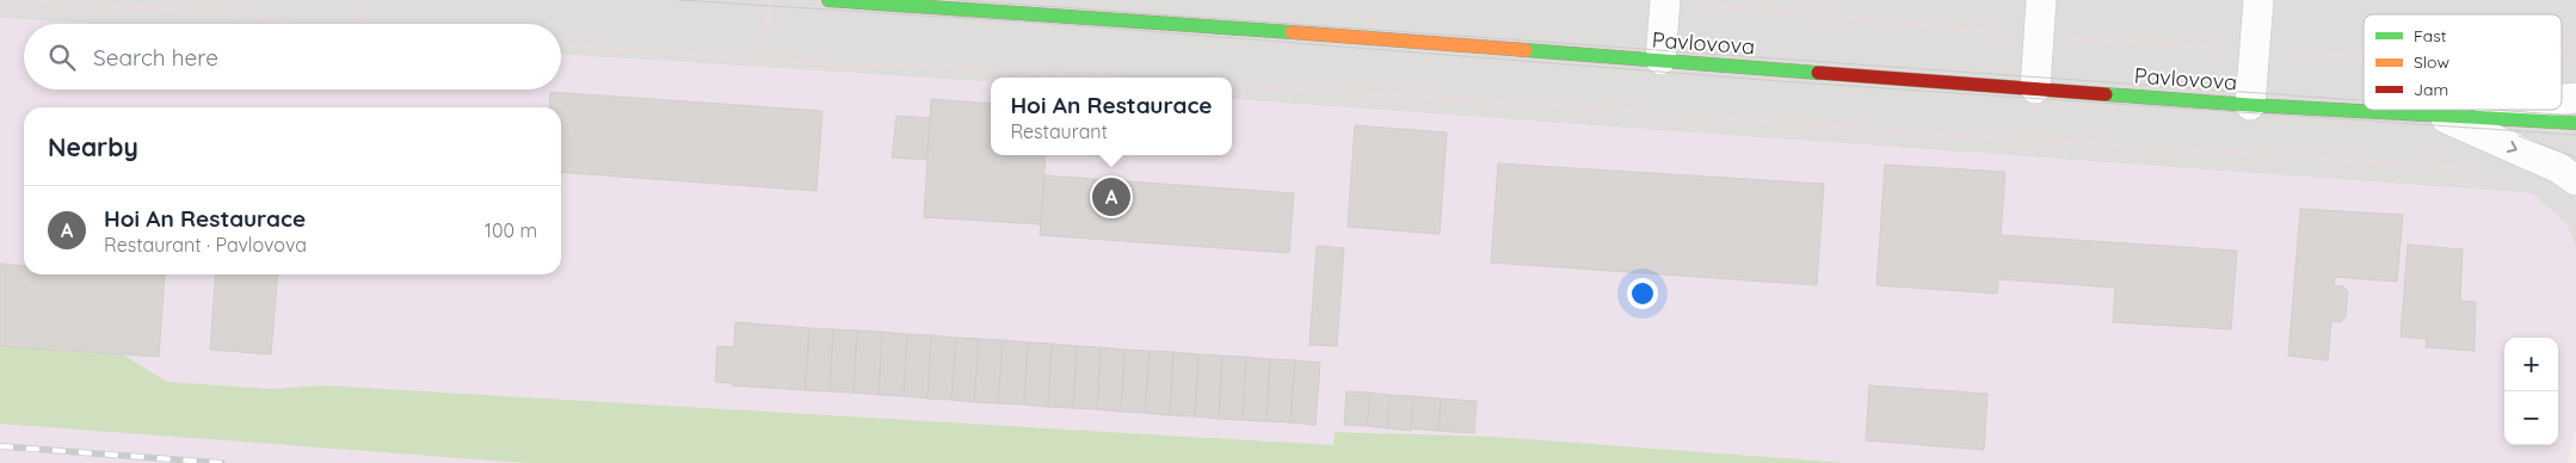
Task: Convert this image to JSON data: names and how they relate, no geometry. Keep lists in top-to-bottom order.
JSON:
{
  "streets": {
    "street": ["Pavlovova"]
  },
  "legend": ["Fast", "Slow", "Jam"],
  "page": {
    "search": "Search here",
    "popup": ["Hoi An Restaurace", "Restaurant"],
    "heading": "Nearby",
    "pins": "A",
    "list": [
      {
        "mark": "A",
        "name": "Hoi An Restaurace",
        "note": "Restaurant · Pavlovova",
        "value": "100 m"
      }
    ],
    "map_buttons": ["+", "−"]
  }
}
